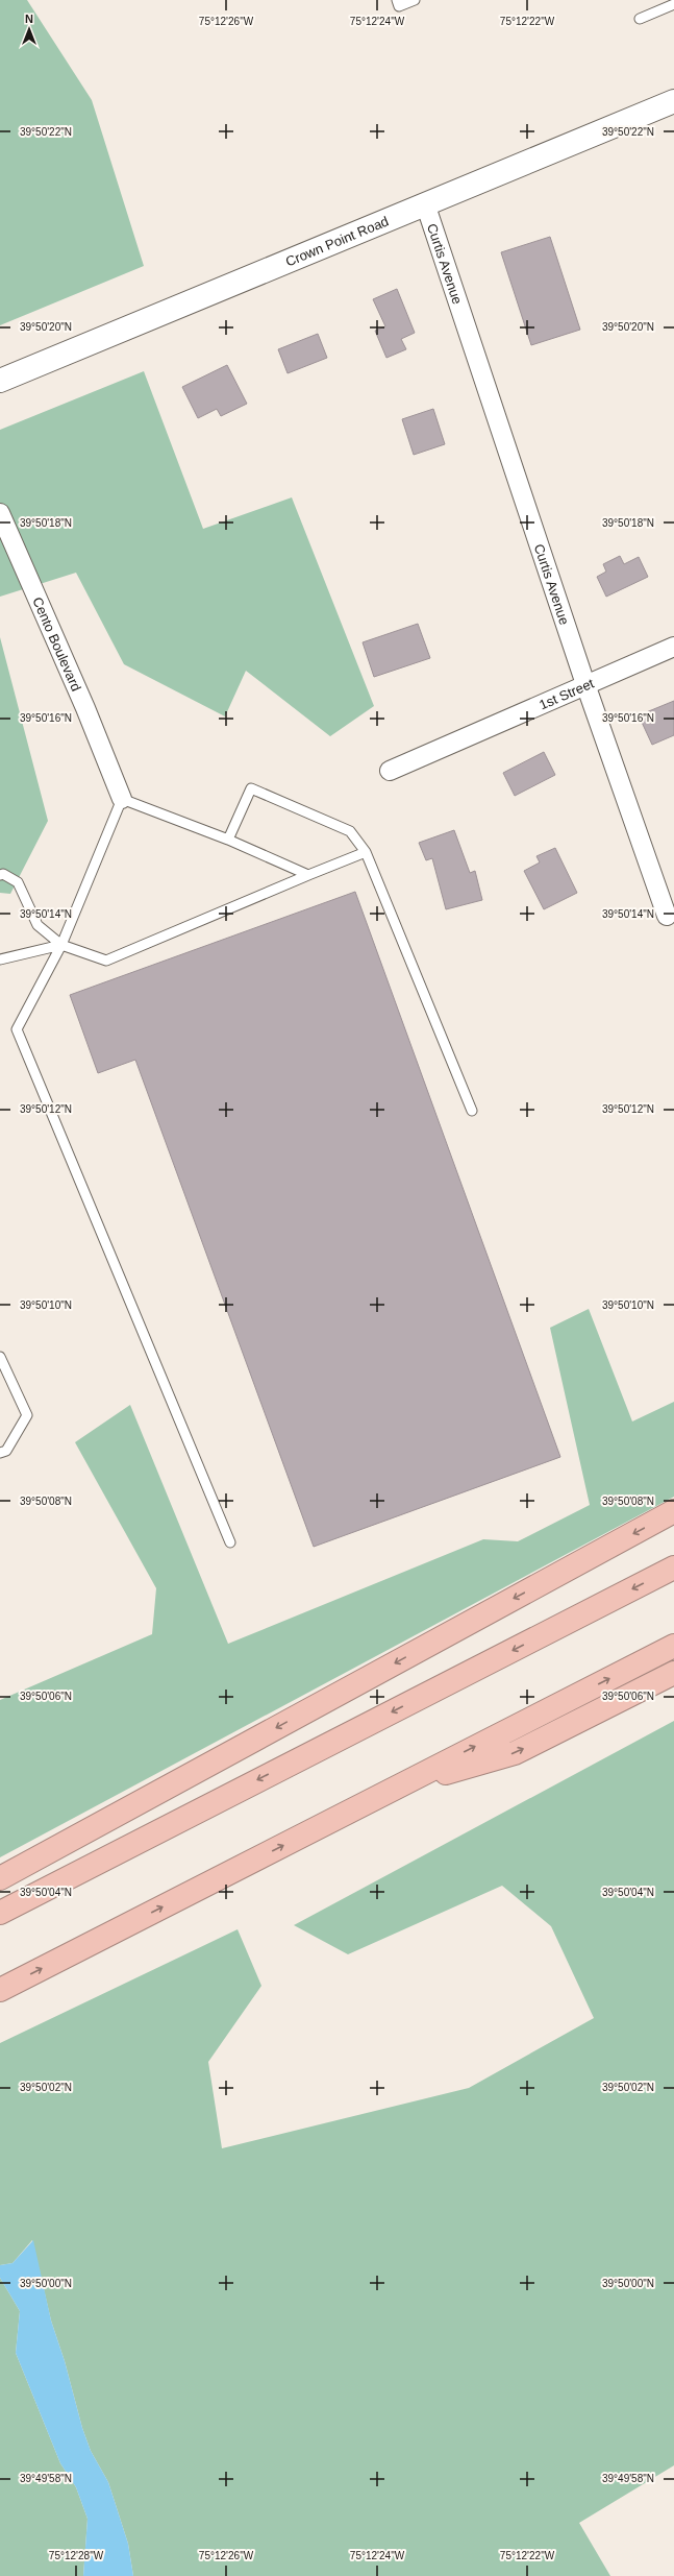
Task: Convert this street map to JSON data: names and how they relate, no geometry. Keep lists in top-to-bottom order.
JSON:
{
  "streets": {
    "main road": ["Crown Point Road"],
    "street": ["Curtis Avenue", "Cento Boulevard", "1st Street"]
  },
  "crossings": [
    ["Crown Point Road", "Curtis Avenue"],
    ["Curtis Avenue", "1st Street"]
  ],
  "north": "top",
  "coordinates": [
    "75°12'26\"W",
    "75°12'24\"W",
    "75°12'22\"W",
    "39°50'22\"N",
    "39°50'20\"N",
    "39°50'18\"N",
    "39°50'16\"N",
    "39°50'14\"N",
    "39°50'12\"N",
    "39°50'10\"N",
    "39°50'08\"N",
    "39°50'06\"N",
    "39°50'04\"N",
    "39°50'02\"N",
    "39°50'00\"N",
    "39°49'58\"N",
    "75°12'28\"W"
  ]
}
